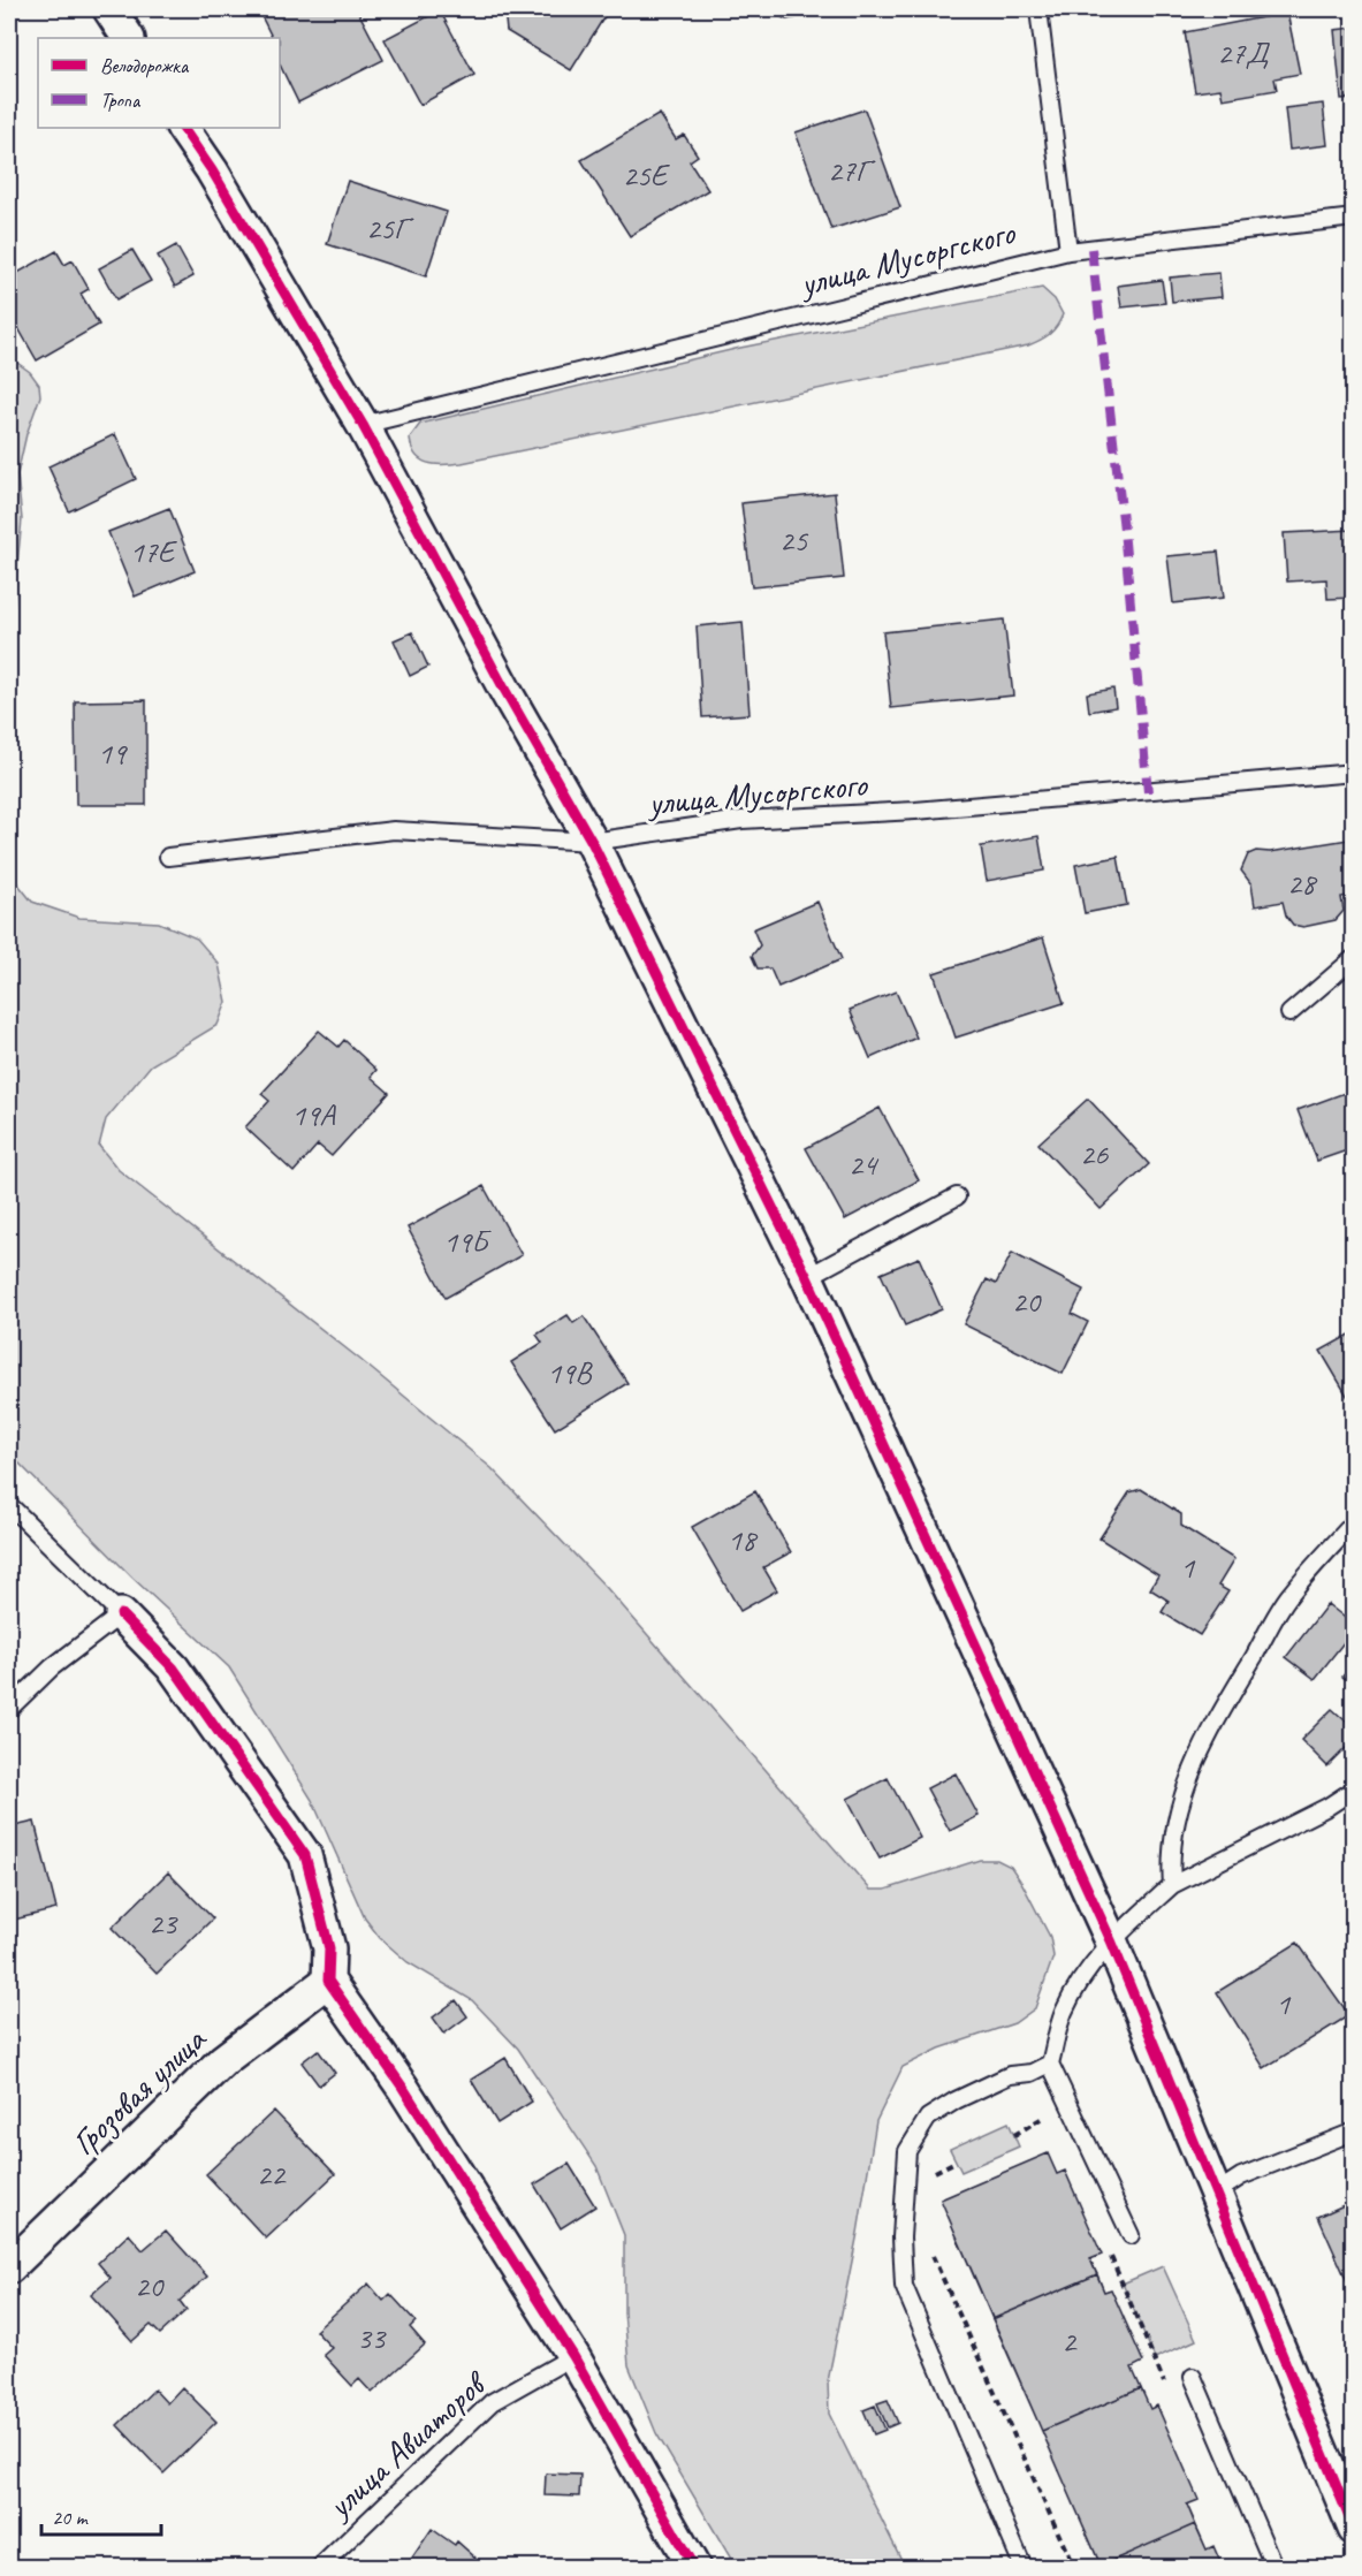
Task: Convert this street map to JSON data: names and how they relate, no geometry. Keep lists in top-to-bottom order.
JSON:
{
  "streets": {
    "street": ["Грозовая улица"],
    "lane": ["улица Мусоргского", "улица Авиаторов"]
  },
  "house_numbers": [
    "27Д",
    "27Г",
    "25Е",
    "25Г",
    "25",
    "17Е",
    "19",
    "28",
    "19А",
    "26",
    "24",
    "19Б",
    "20",
    "19В",
    "18",
    "1",
    "23",
    "1",
    "22",
    "20",
    "33",
    "2"
  ],
  "legend": ["Велодорожка", "Тропа"],
  "scale_bar": "20 m"
}
